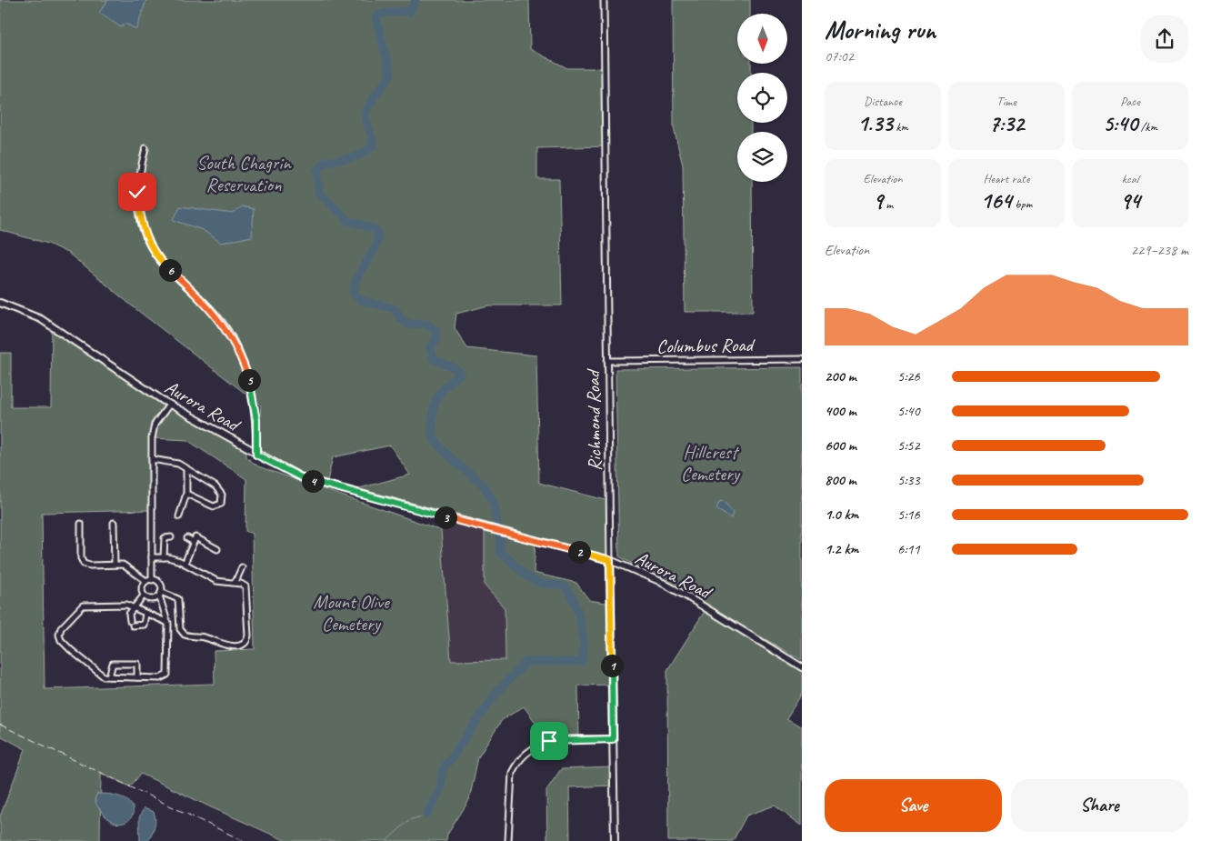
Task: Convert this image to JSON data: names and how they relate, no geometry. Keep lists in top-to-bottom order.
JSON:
{
  "streets": {
    "main road": ["Aurora Road", "Richmond Road"],
    "street": ["Columbus Road"]
  },
  "crossings": [
    ["Columbus Road", "Richmond Road"],
    ["Aurora Road", "Richmond Road"]
  ],
  "parks": ["South Chagrin Reservation", "Hillcrest Cemetery", "Mount Olive Cemetery"],
  "north": "bottom",
  "page": {
    "heading": ["Morning run", "07:02"],
    "stats": [
      ["Distance", "1.33 km"],
      ["Time", "7:32"],
      ["Pace", "5:40 /km"],
      ["Elevation", "9 m"],
      ["Heart rate", "164 bpm"],
      ["kcal", "94"]
    ],
    "chart": ["Elevation", "229–238 m"],
    "pins": [
      "6",
      "5",
      "4",
      "3",
      "2",
      "1"
    ],
    "list": [
      {
        "name": "200 m",
        "note": "5:26"
      },
      {
        "name": "400 m",
        "note": "5:40"
      },
      {
        "name": "600 m",
        "note": "5:52"
      },
      {
        "name": "800 m",
        "note": "5:33"
      },
      {
        "name": "1.0 km",
        "note": "5:16"
      },
      {
        "name": "1.2 km",
        "note": "6:11"
      }
    ],
    "buttons": ["Save", "Share"]
  }
}
